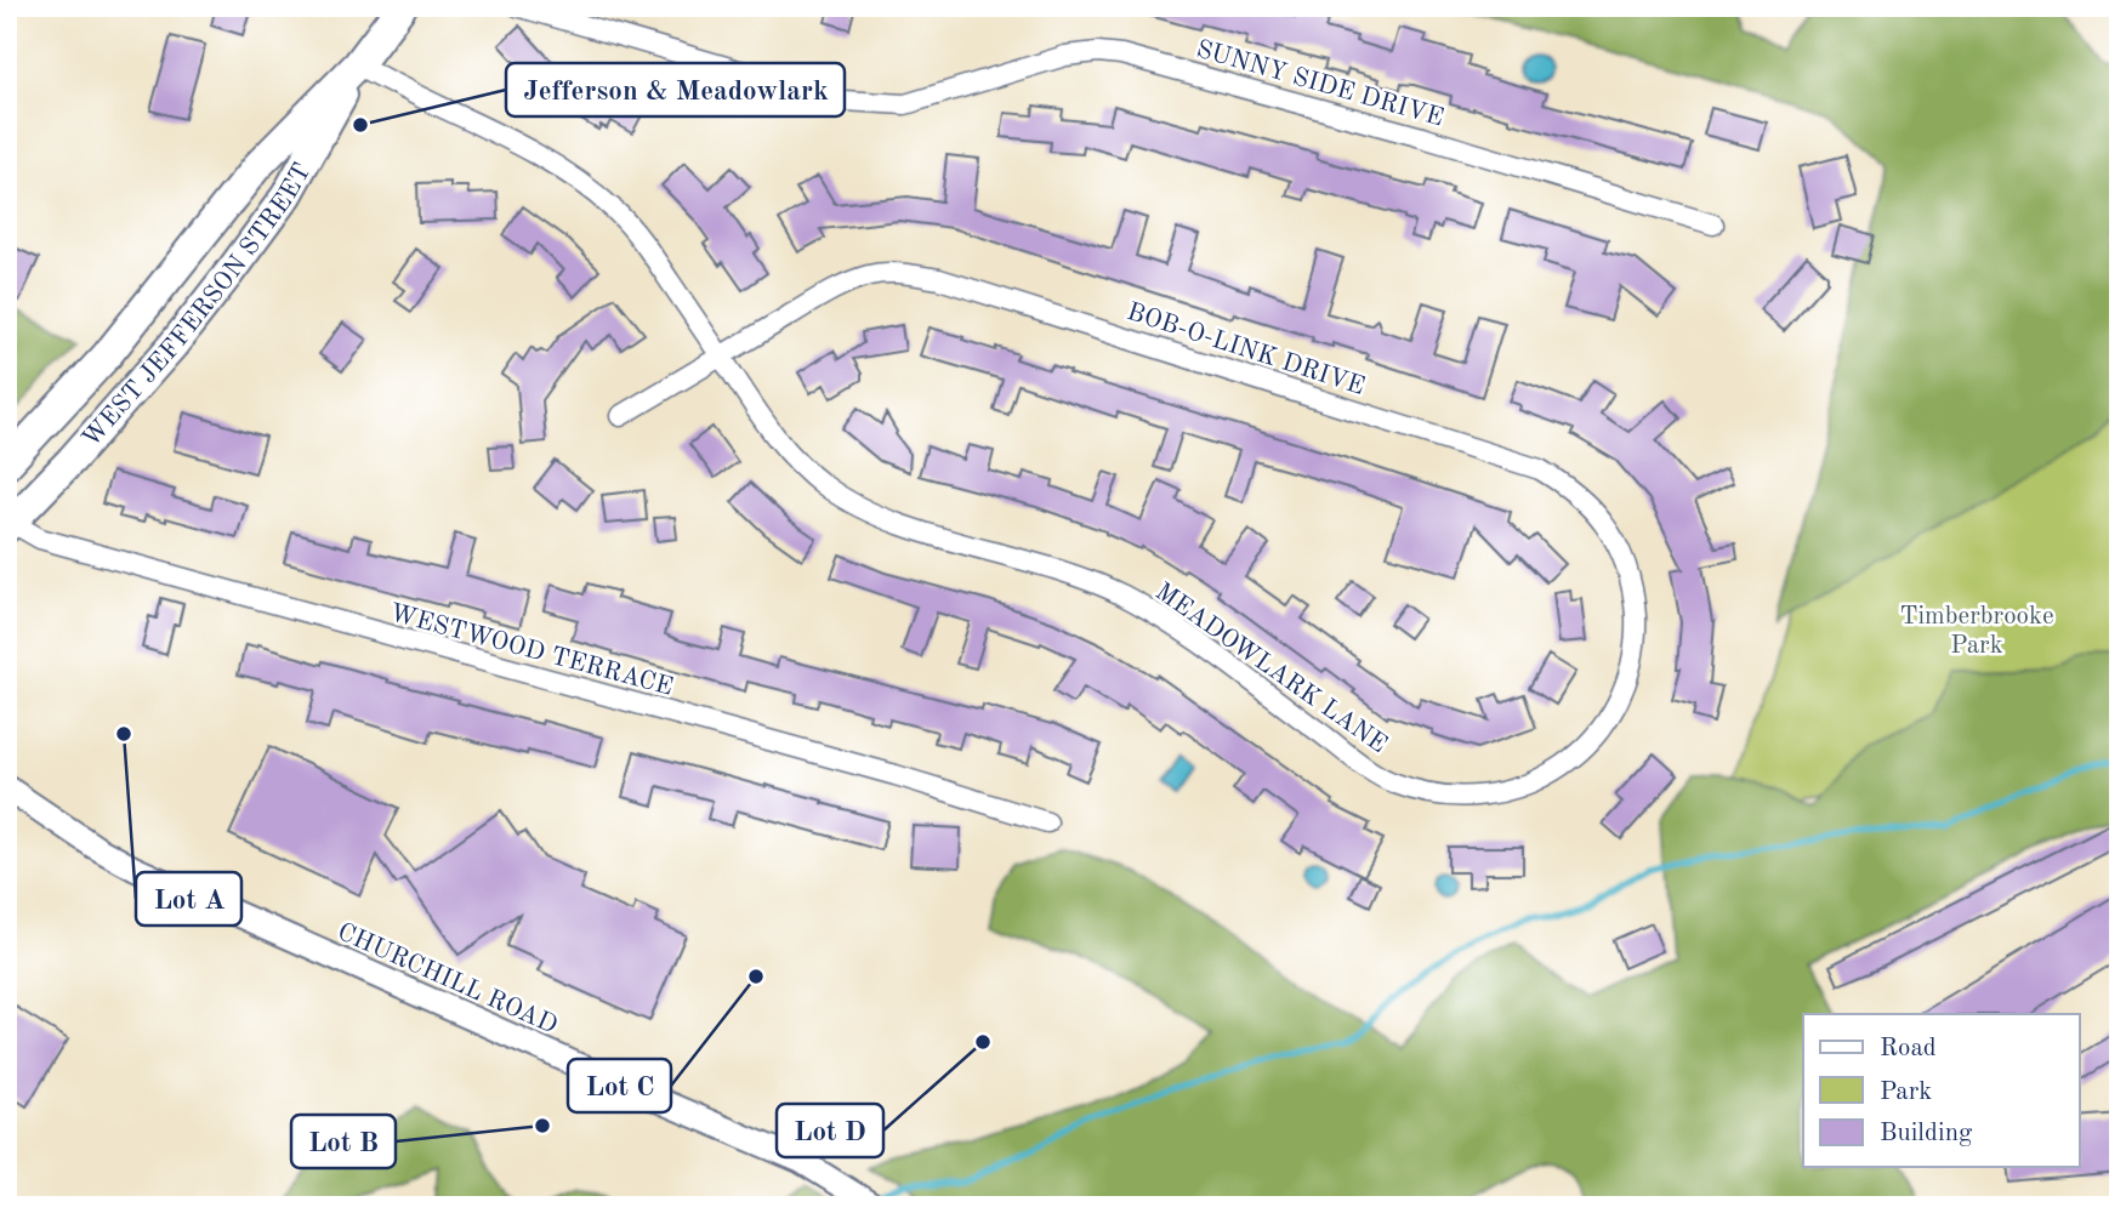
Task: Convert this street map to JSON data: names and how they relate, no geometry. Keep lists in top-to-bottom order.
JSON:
{
  "streets": {
    "main road": ["WEST JEFFERSON STREET"],
    "street": [
      "SUNNY SIDE DRIVE",
      "BOB-O-LINK DRIVE",
      "WESTWOOD TERRACE",
      "MEADOWLARK LANE",
      "CHURCHILL ROAD"
    ]
  },
  "crossings": [
    ["WEST JEFFERSON STREET", "WESTWOOD TERRACE"],
    ["WEST JEFFERSON STREET", "MEADOWLARK LANE"],
    ["BOB-O-LINK DRIVE", "MEADOWLARK LANE"]
  ],
  "parks": ["Timberbrooke Park"],
  "places": [
    "Jefferson & Meadowlark",
    "Lot A",
    "Lot C",
    "Lot D",
    "Lot B"
  ],
  "legend": ["Road", "Park", "Building"]
}
